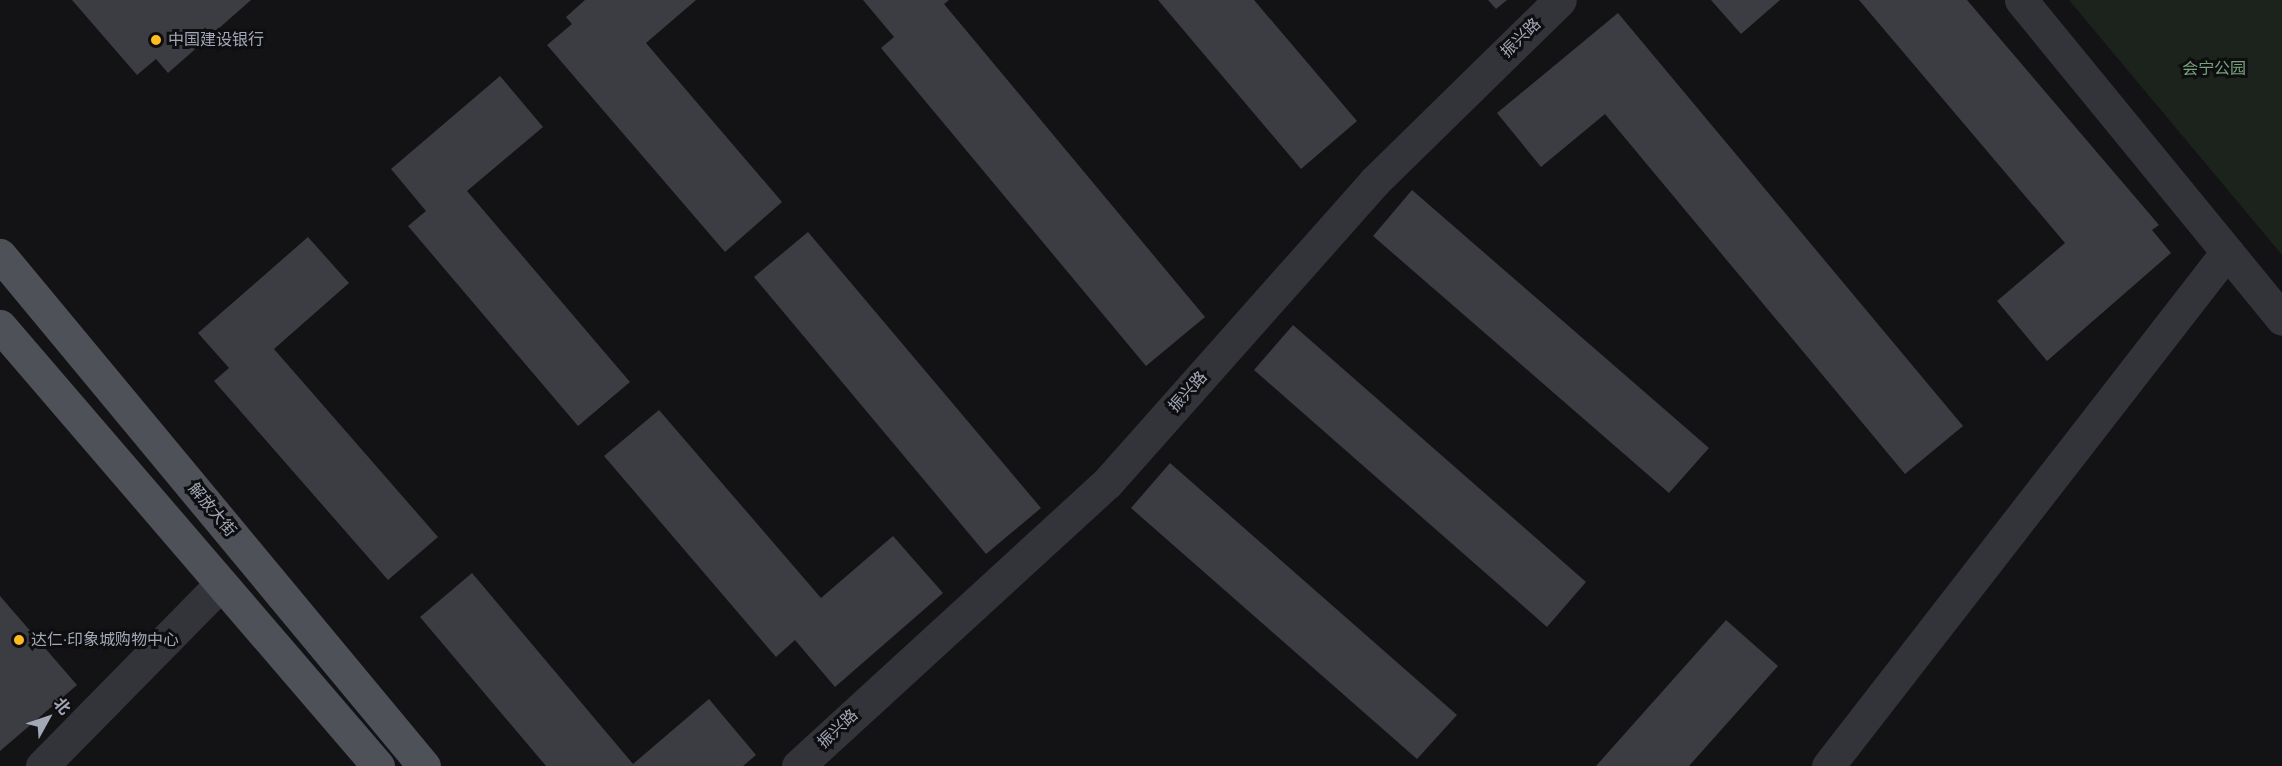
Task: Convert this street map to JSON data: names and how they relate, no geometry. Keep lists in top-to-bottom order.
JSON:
{
  "streets": {
    "main road": ["解放大街"],
    "street": ["振兴路"]
  },
  "parks": ["会宁公园"],
  "places": ["中国建设银行", "达仁·印象城购物中心"],
  "north": "top right"
}
